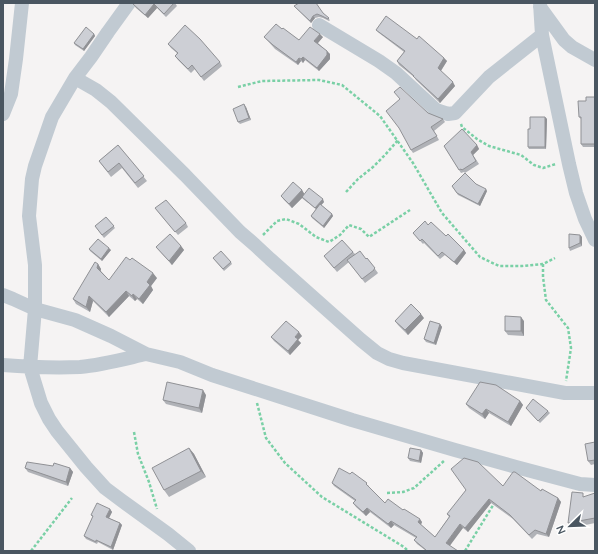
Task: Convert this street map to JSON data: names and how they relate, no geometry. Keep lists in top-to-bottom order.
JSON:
{
  "north": "bottom left"
}
